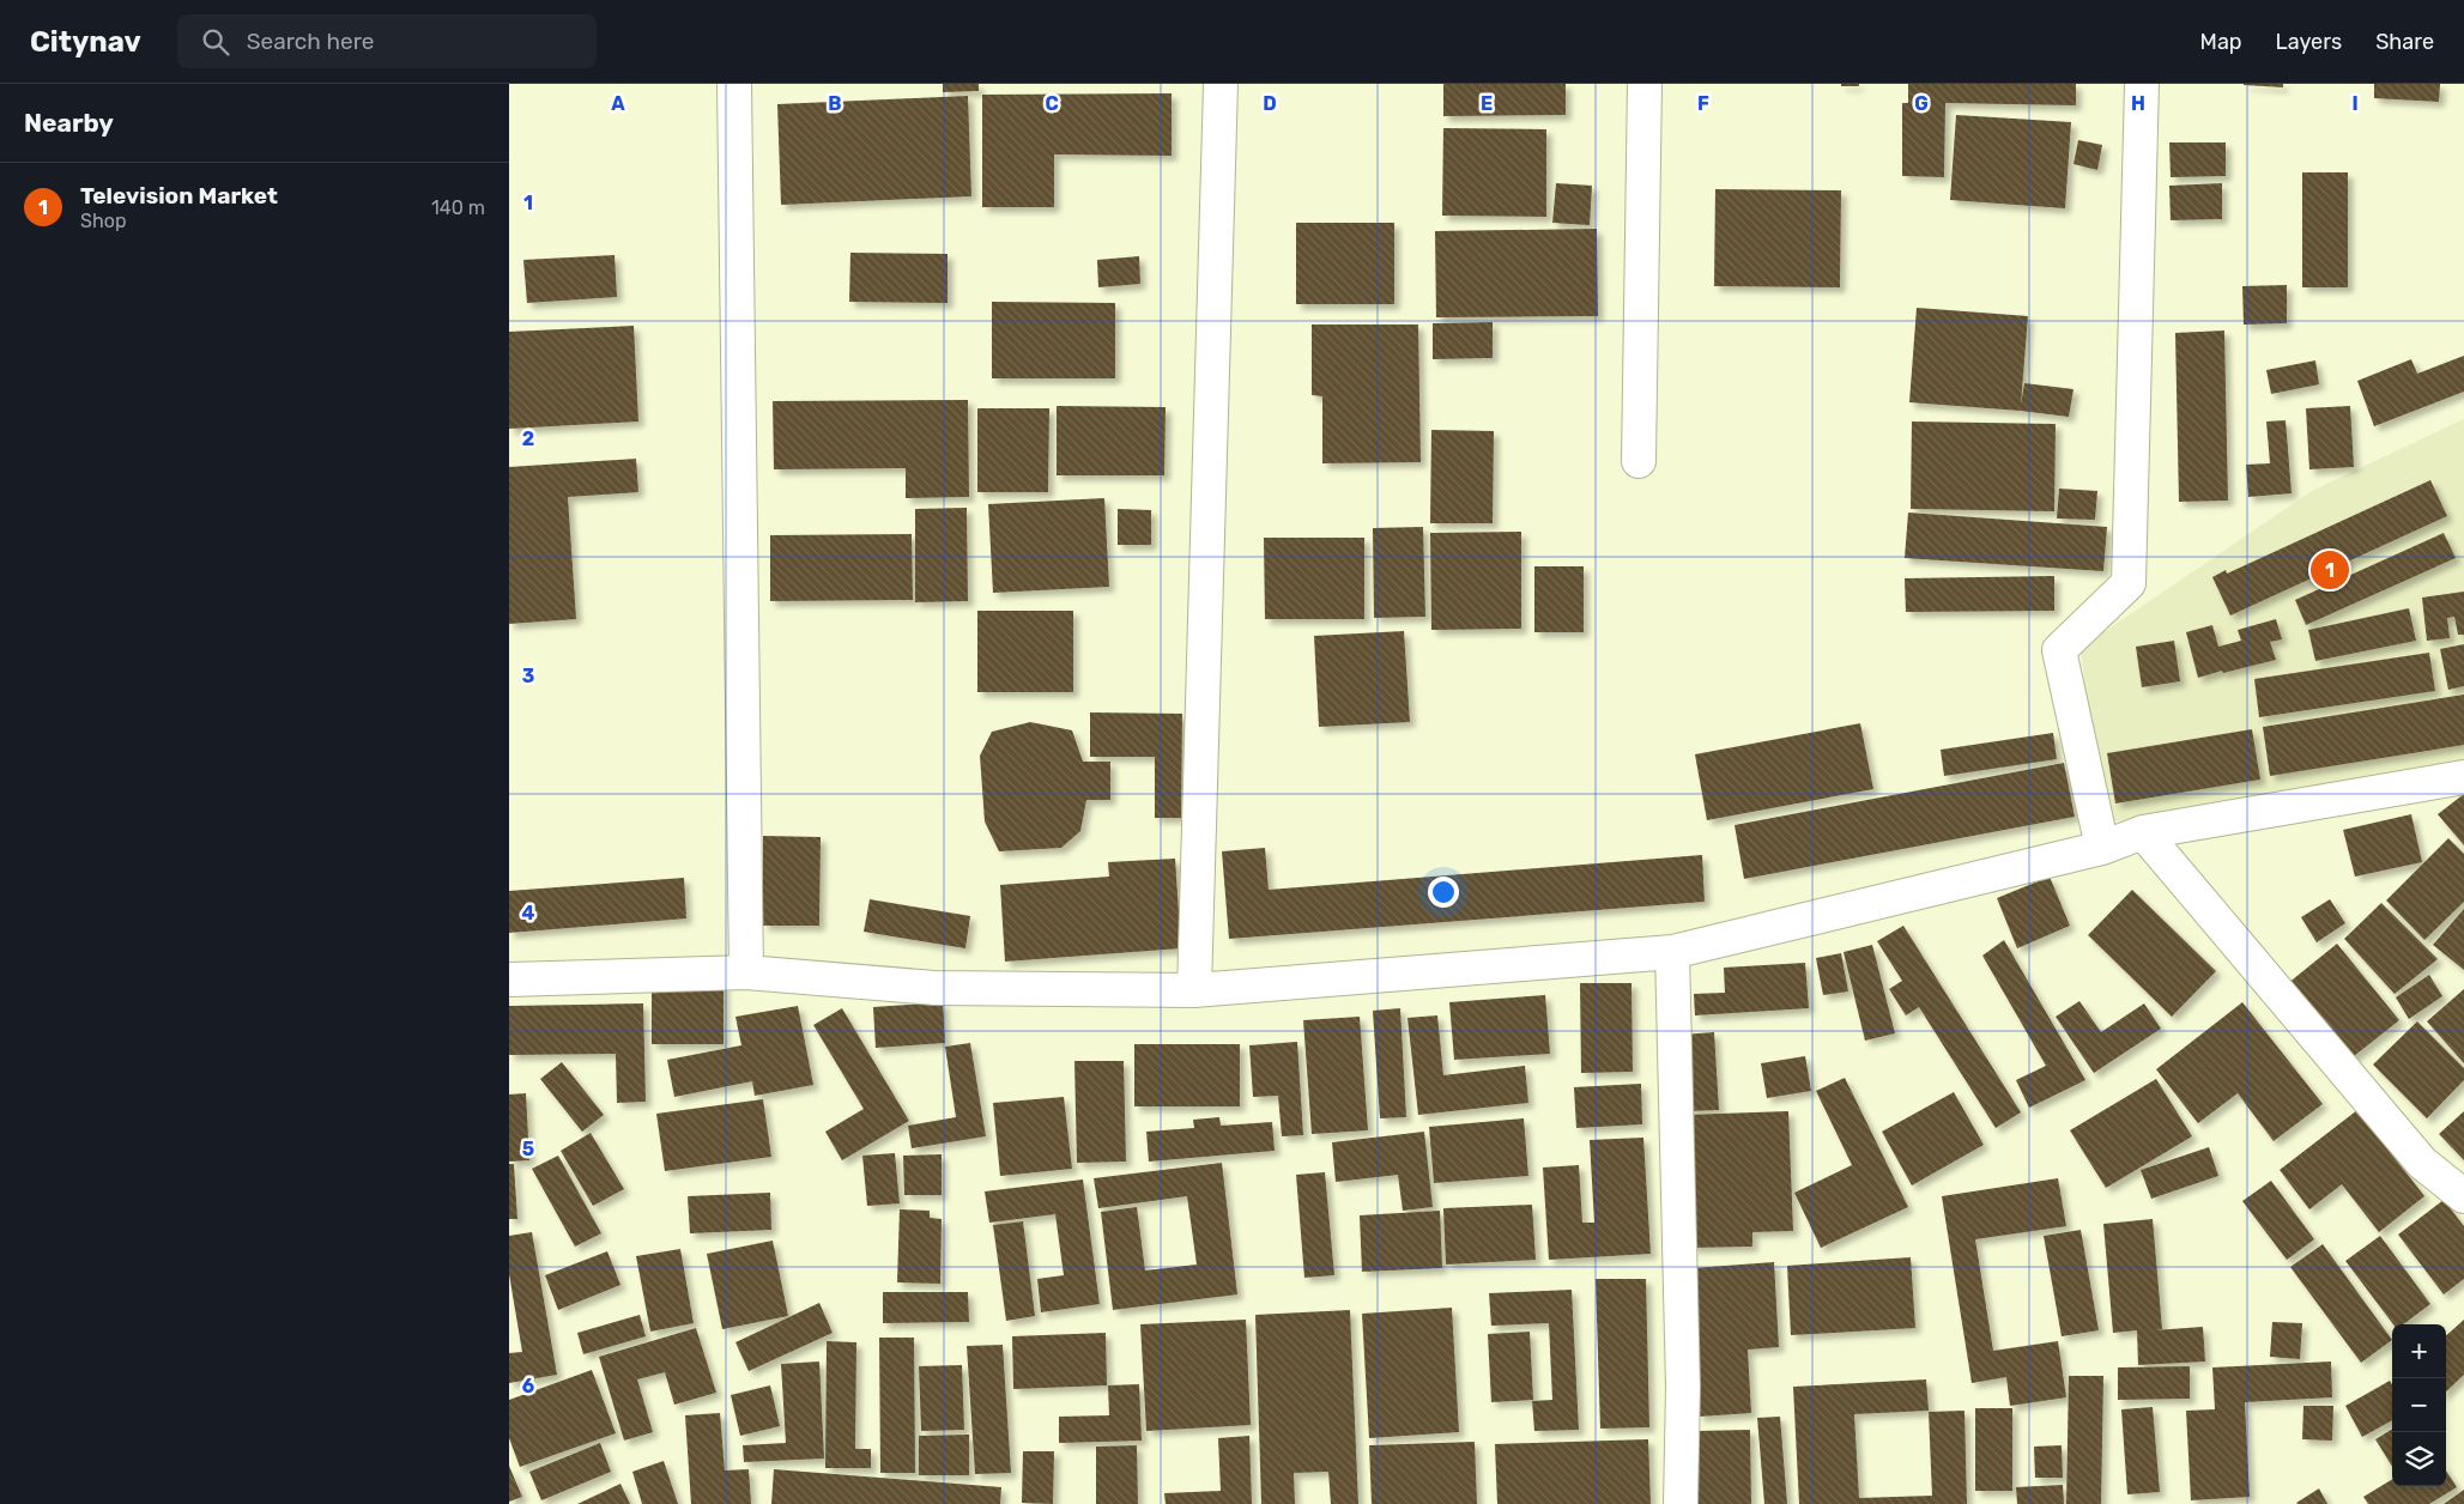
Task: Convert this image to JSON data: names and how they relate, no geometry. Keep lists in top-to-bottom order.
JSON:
{
  "page": {
    "header": "Citynav",
    "search": "Search here",
    "nav": ["Map", "Layers", "Share"],
    "heading": "Nearby",
    "list": [
      {
        "mark": "1",
        "name": "Television Market",
        "note": "Shop",
        "value": "140 m"
      }
    ],
    "pins": "1",
    "map_buttons": ["+", "−"]
  },
  "grid": {
    "columns": [
      "A",
      "B",
      "C",
      "D",
      "E",
      "F",
      "G",
      "H",
      "I"
    ],
    "rows": [
      "1",
      "2",
      "3",
      "4",
      "5",
      "6"
    ]
  }
}
